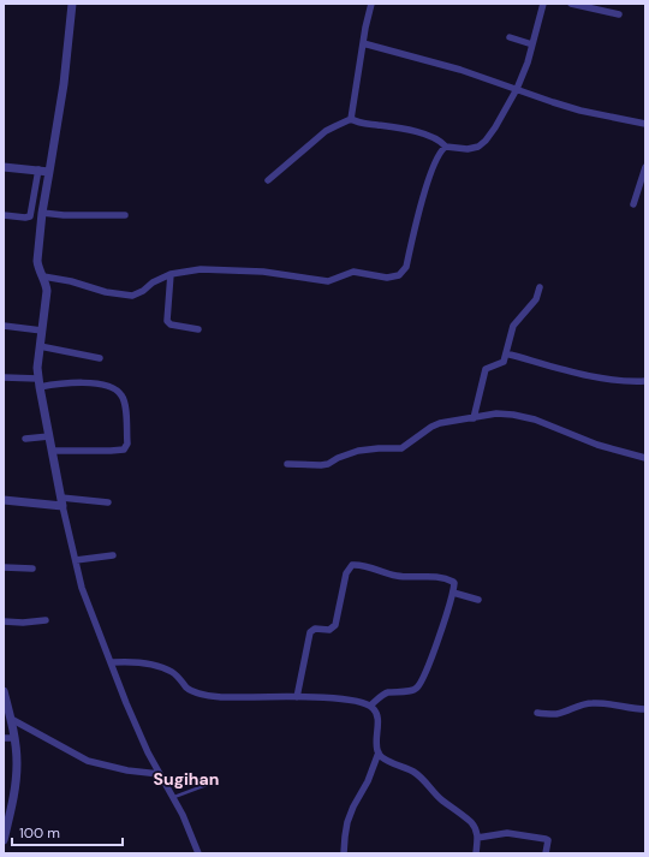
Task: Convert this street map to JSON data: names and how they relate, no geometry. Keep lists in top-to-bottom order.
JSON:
{
  "districts": ["Sugihan"],
  "scale_bar": "100 m"
}
